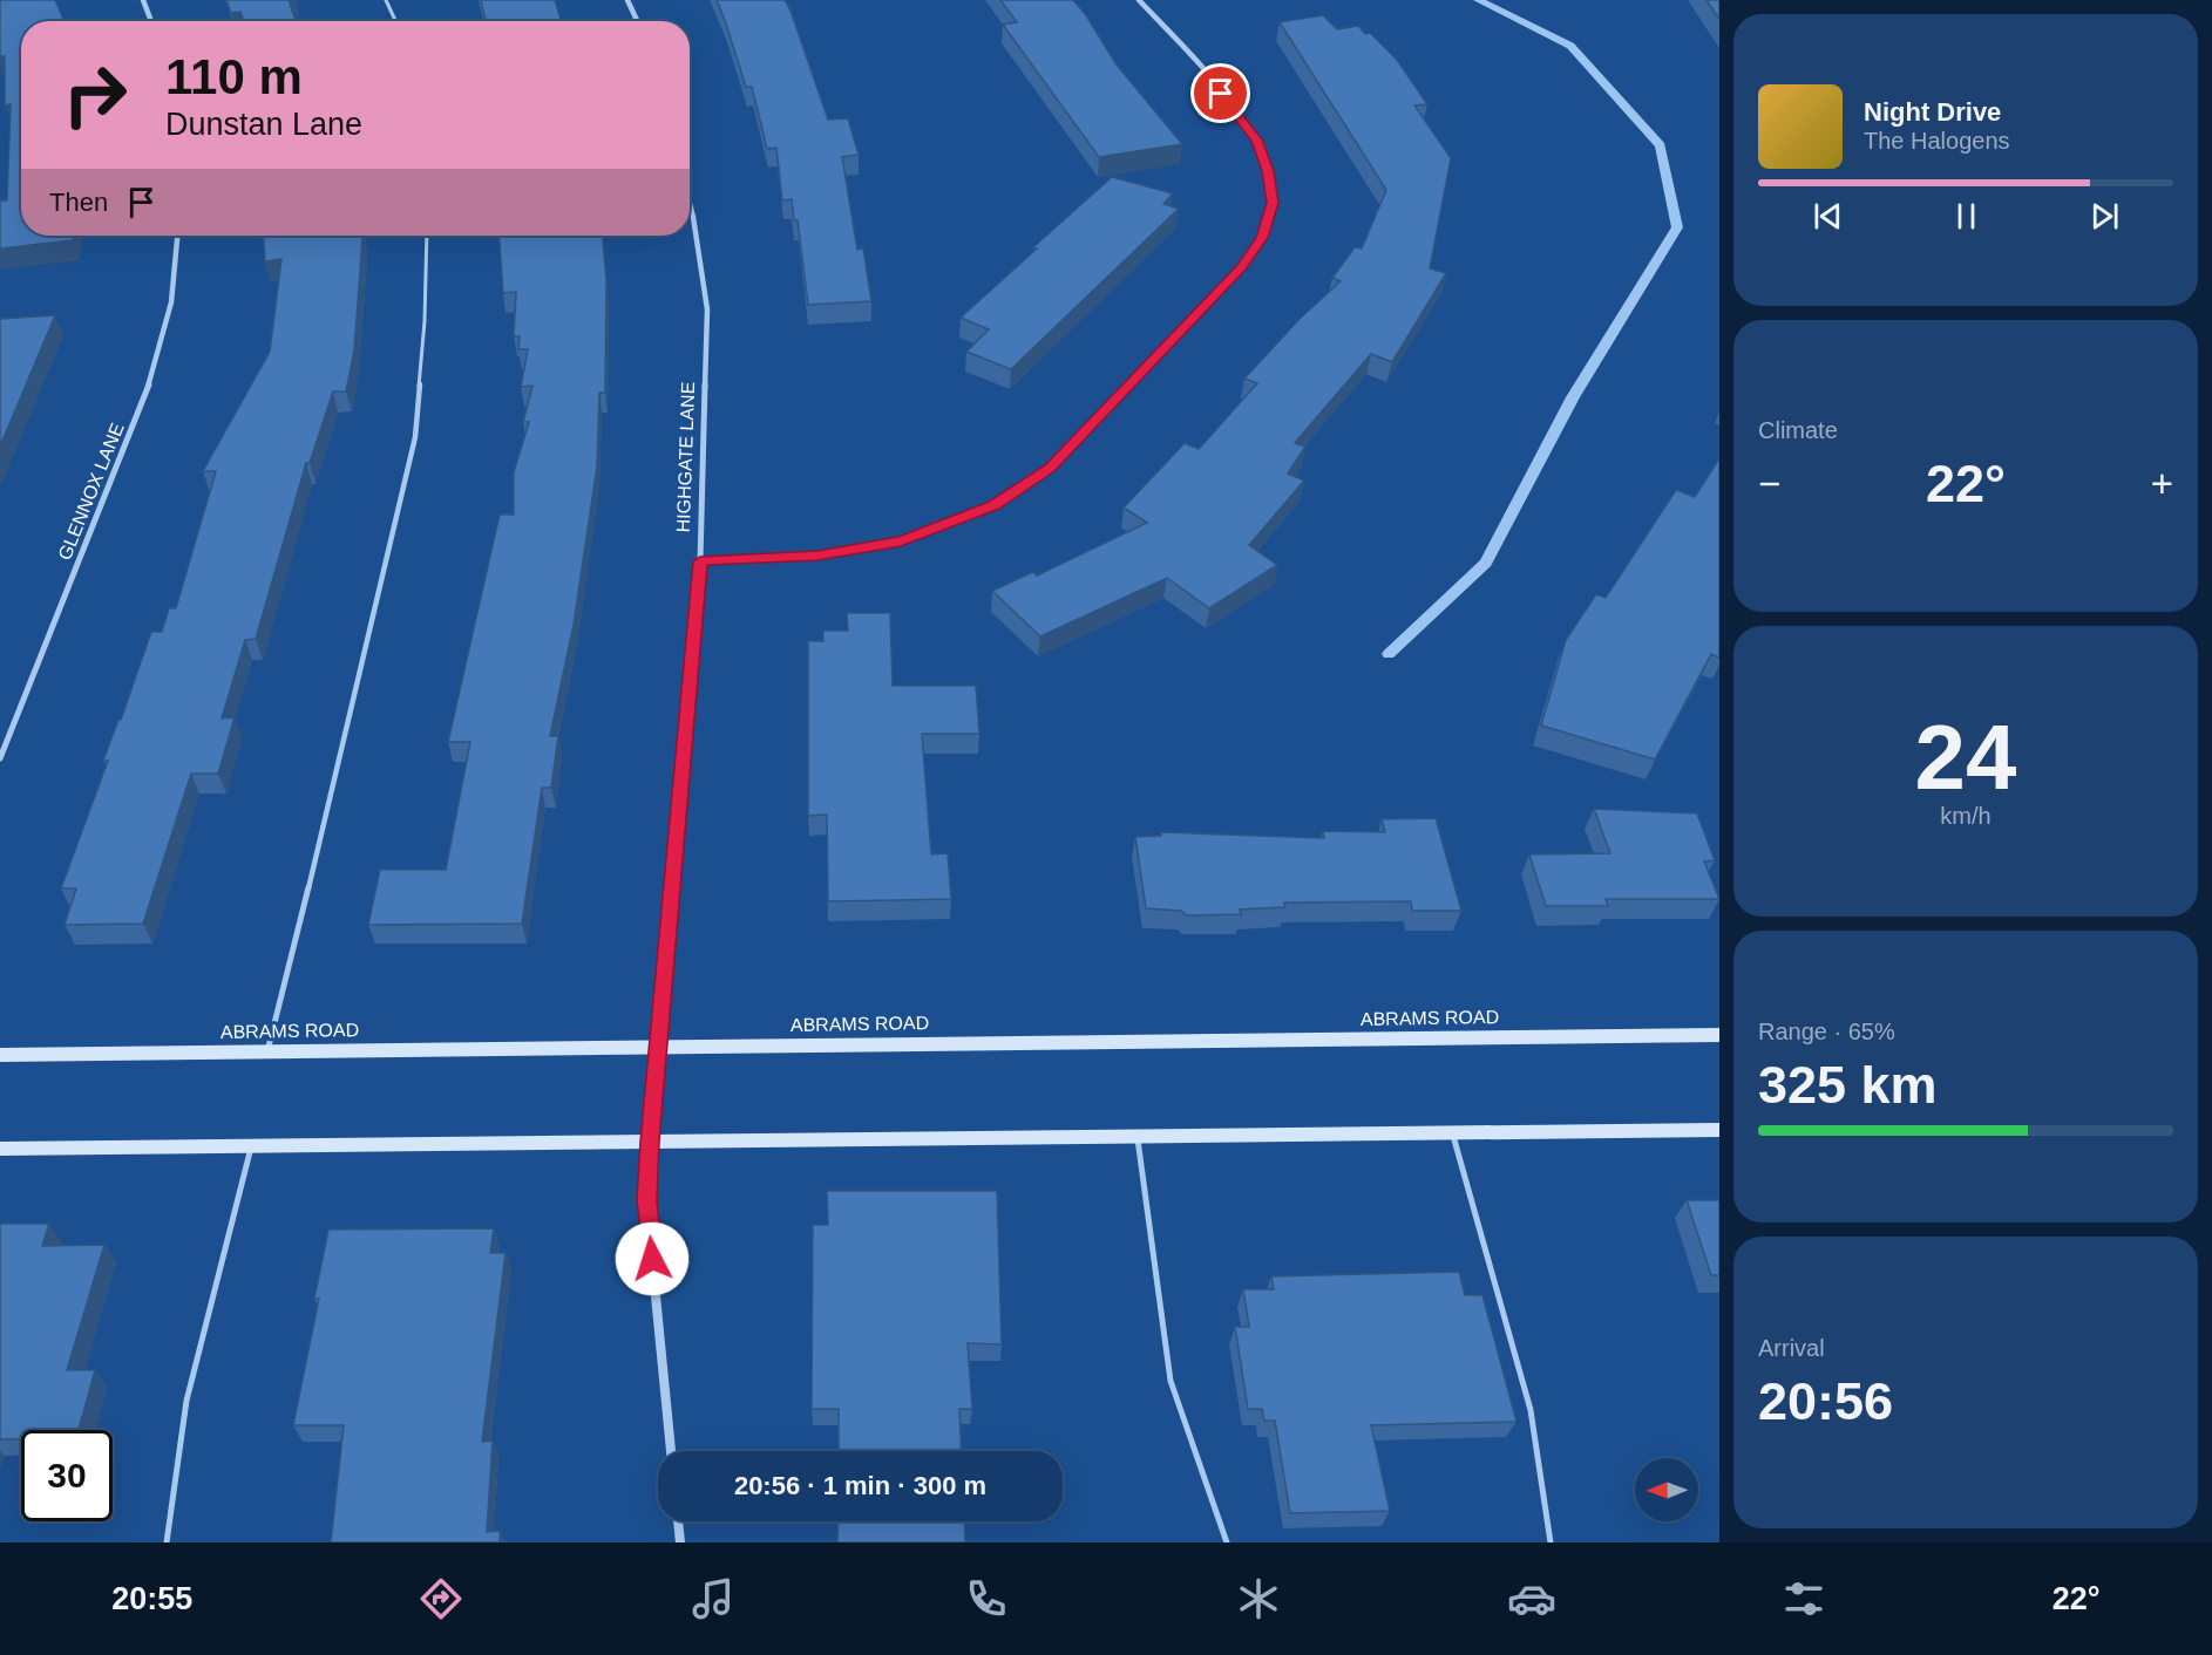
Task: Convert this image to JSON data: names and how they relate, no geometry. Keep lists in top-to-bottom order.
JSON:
{
  "streets": {
    "main road": ["ABRAMS ROAD"],
    "street": ["HIGHGATE LANE", "GLENNOX LANE"]
  },
  "crossings": [
    ["HIGHGATE LANE", "ABRAMS ROAD"]
  ],
  "north": "left",
  "page": {
    "turn": ["110 m", "Dunstan Lane"],
    "song": ["Night Drive", "The Halogens"],
    "then": "Then",
    "tile": [
      "Climate",
      ["24", "km/h"],
      ["Range · 65%", "325 km"],
      ["Arrival", "20:56"]
    ],
    "heat": ["−", "22°", "+"],
    "limit": "30",
    "trip": "20:56 · 1 min · 300 m",
    "tabs": ["20:55", "22°"]
  }
}
